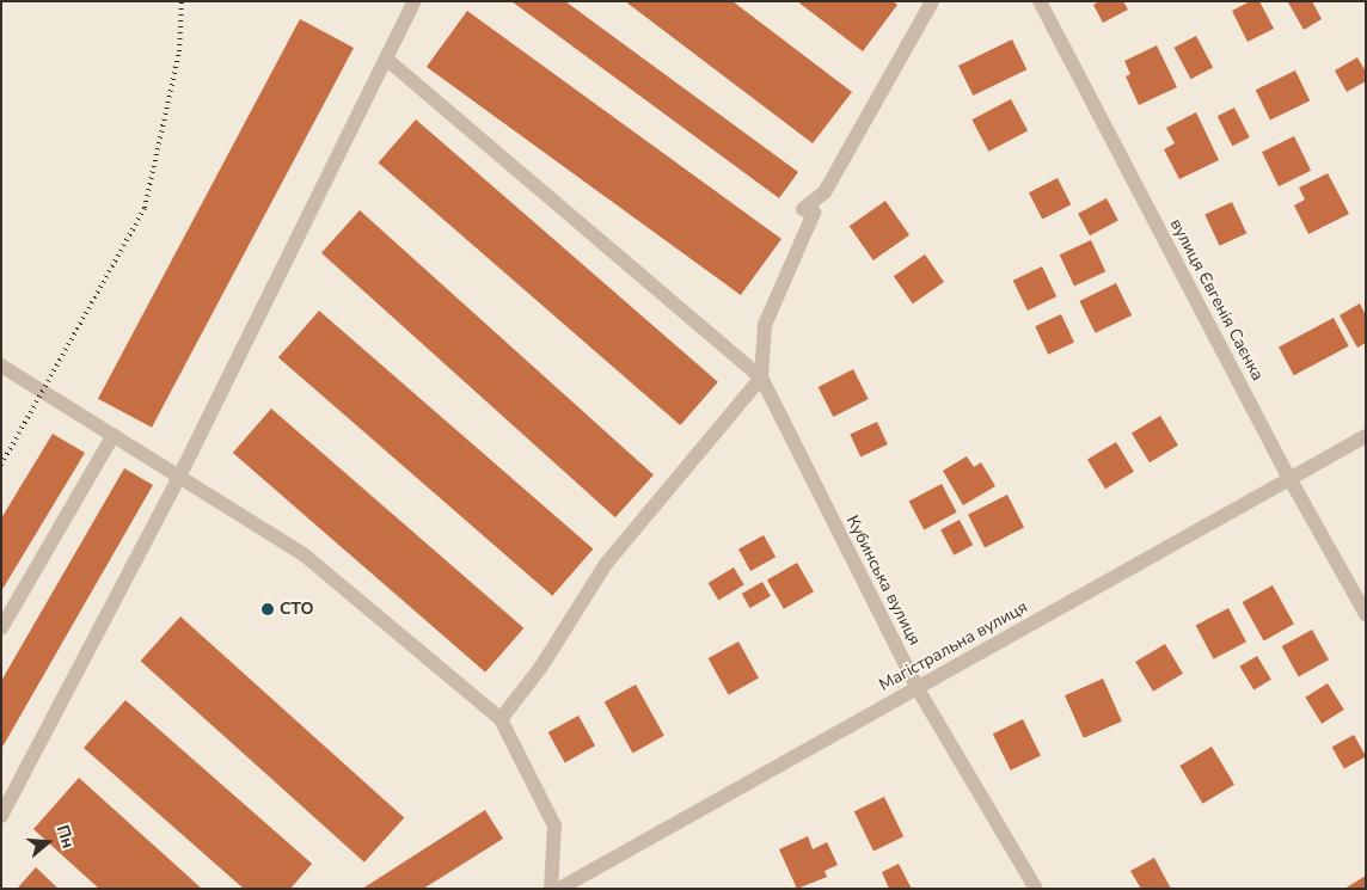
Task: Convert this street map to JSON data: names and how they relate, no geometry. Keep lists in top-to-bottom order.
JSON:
{
  "streets": {
    "street": ["вулиця Євгенія Саєнка", "Кубинська вулиця", "Магістральна вулиця"]
  },
  "crossings": [
    ["вулиця Євгенія Саєнка", "Магістральна вулиця"],
    ["Кубинська вулиця", "Магістральна вулиця"]
  ],
  "places": ["СТО"],
  "north": "right"
}
